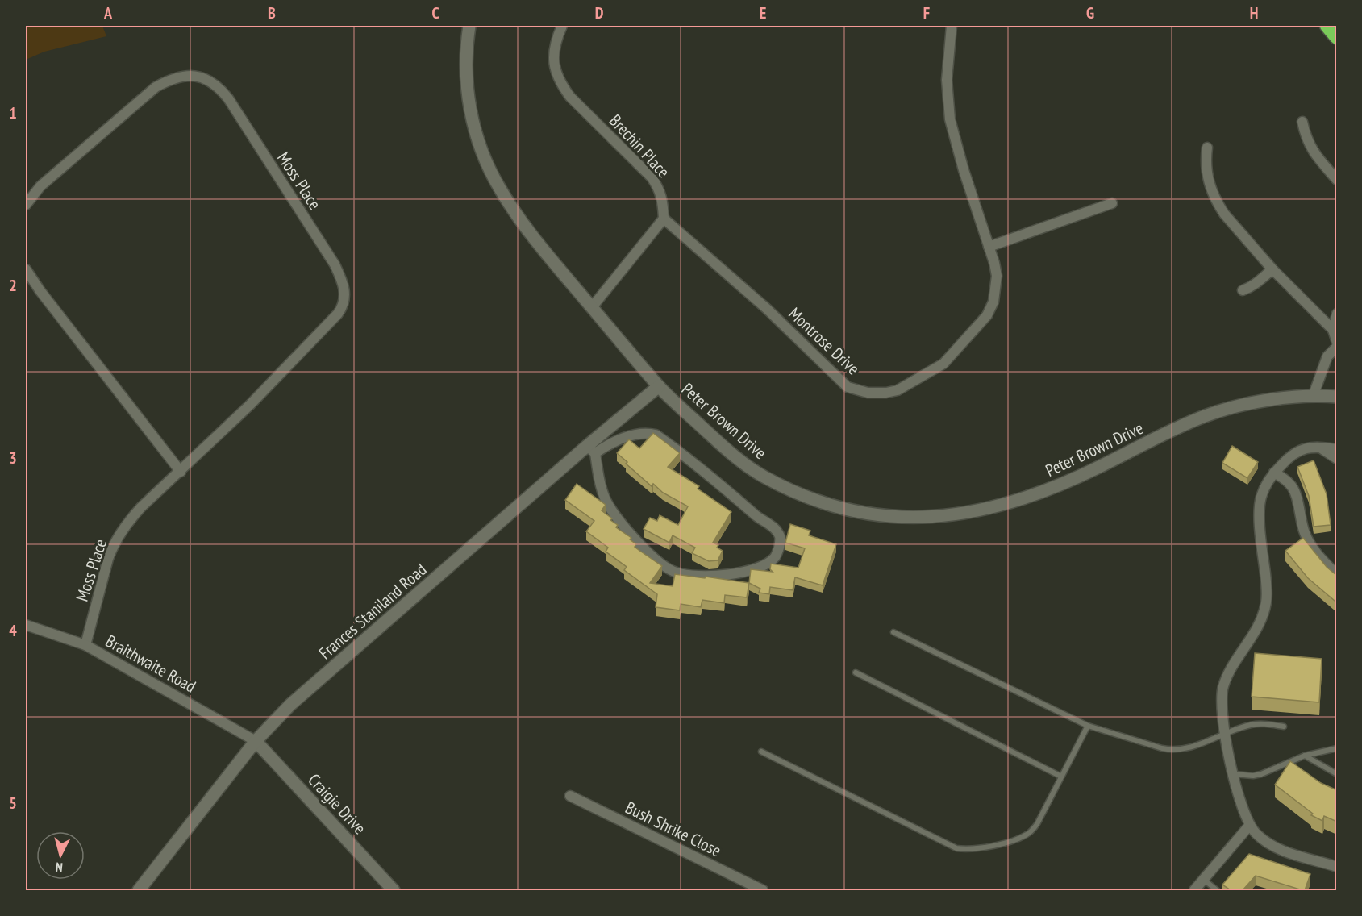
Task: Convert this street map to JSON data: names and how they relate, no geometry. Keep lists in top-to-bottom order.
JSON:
{
  "streets": {
    "street": [
      "Brechin Place",
      "Moss Place",
      "Montrose Drive",
      "Peter Brown Drive",
      "Frances Staniland Road",
      "Braithwaite Road",
      "Craigie Drive",
      "Bush Shrike Close"
    ]
  },
  "crossings": [
    ["Brechin Place", "Montrose Drive"],
    ["Moss Place", "Braithwaite Road"],
    ["Peter Brown Drive", "Frances Staniland Road"],
    ["Frances Staniland Road", "Braithwaite Road"],
    ["Frances Staniland Road", "Craigie Drive"],
    ["Braithwaite Road", "Craigie Drive"]
  ],
  "north": "bottom",
  "grid": {
    "columns": [
      "A",
      "B",
      "C",
      "D",
      "E",
      "F",
      "G",
      "H"
    ],
    "rows": [
      "1",
      "2",
      "3",
      "4",
      "5"
    ]
  }
}
